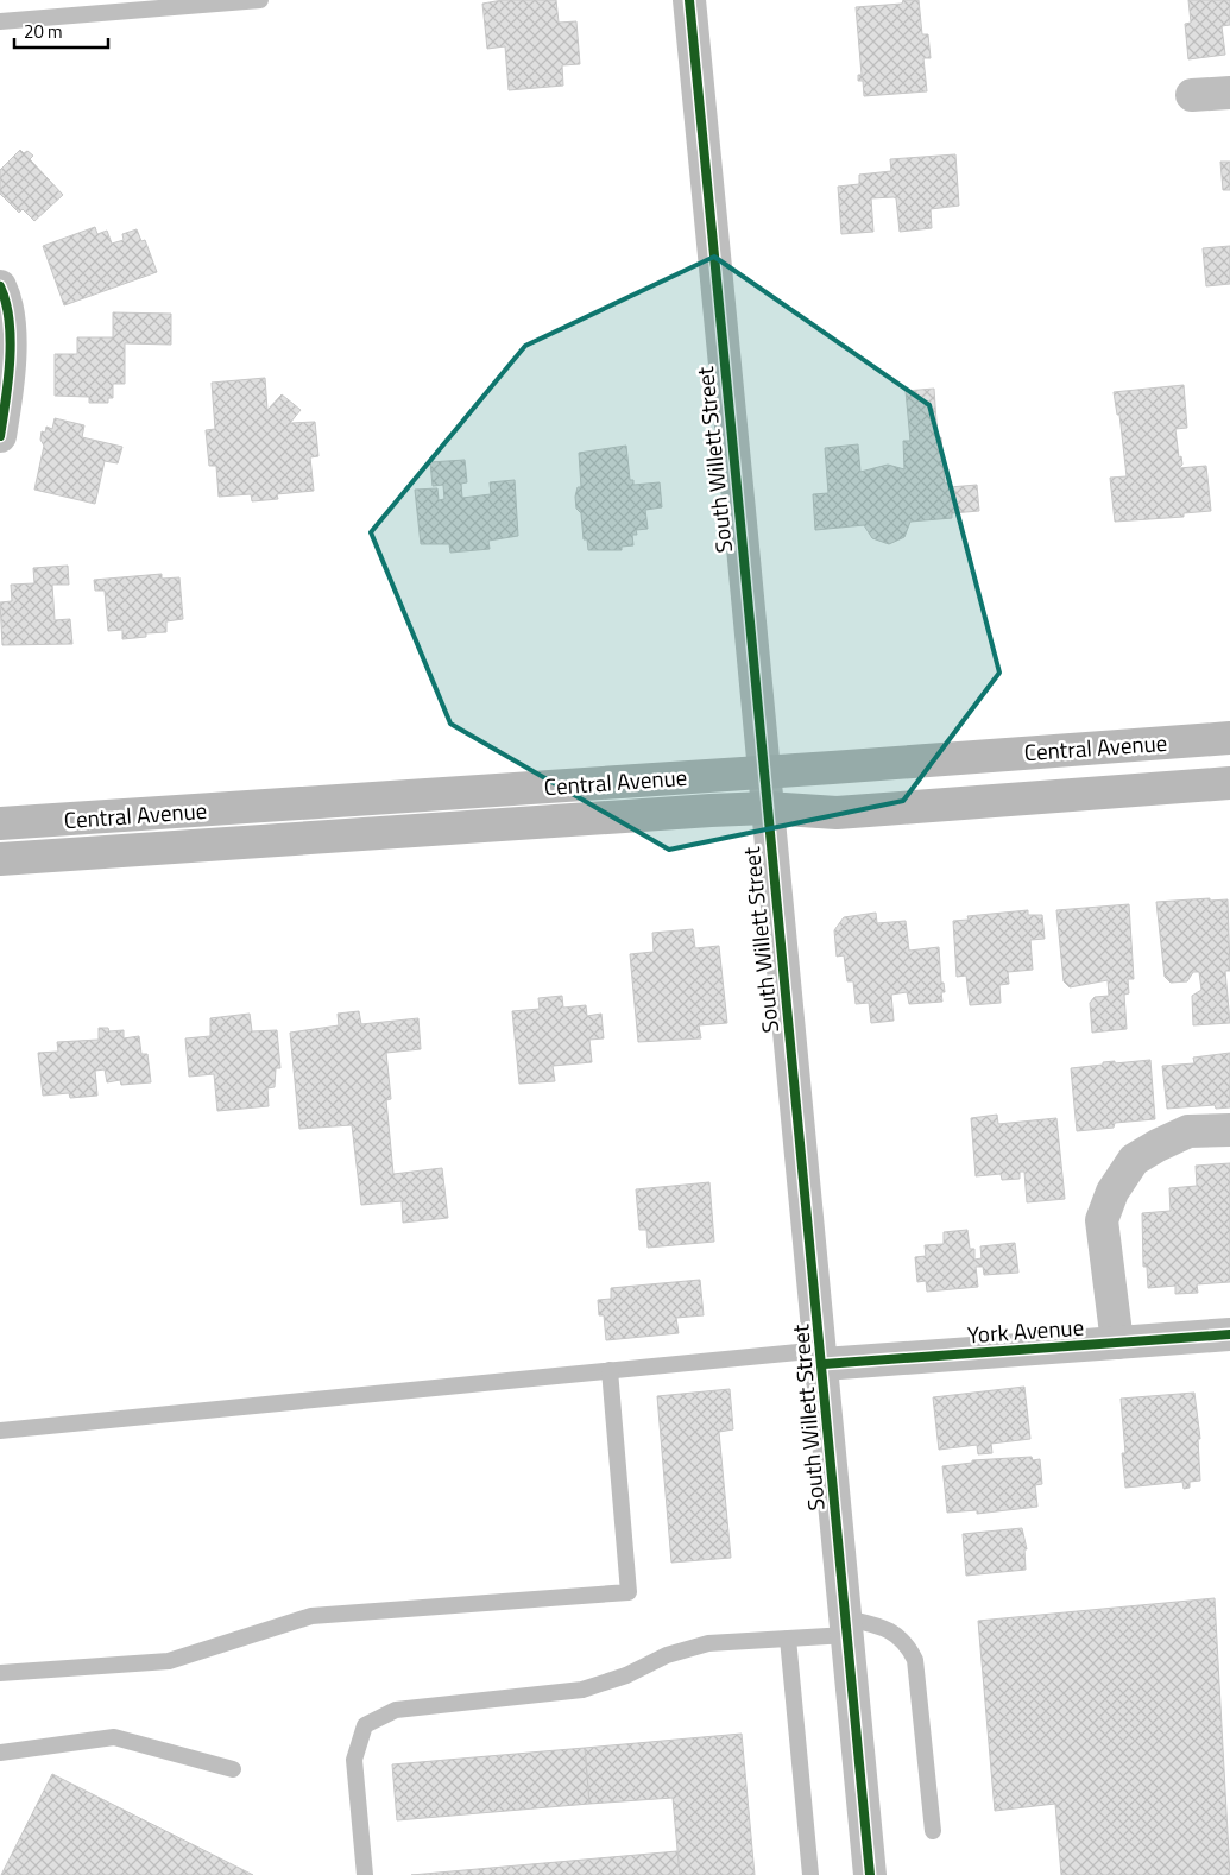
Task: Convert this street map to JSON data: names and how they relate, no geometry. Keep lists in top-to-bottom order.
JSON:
{
  "streets": {
    "main road": ["Central Avenue"],
    "street": ["South Willett Street", "York Avenue"]
  },
  "crossings": [
    ["South Willett Street", "Central Avenue"],
    ["South Willett Street", "York Avenue"]
  ],
  "scale_bar": "20 m"
}
